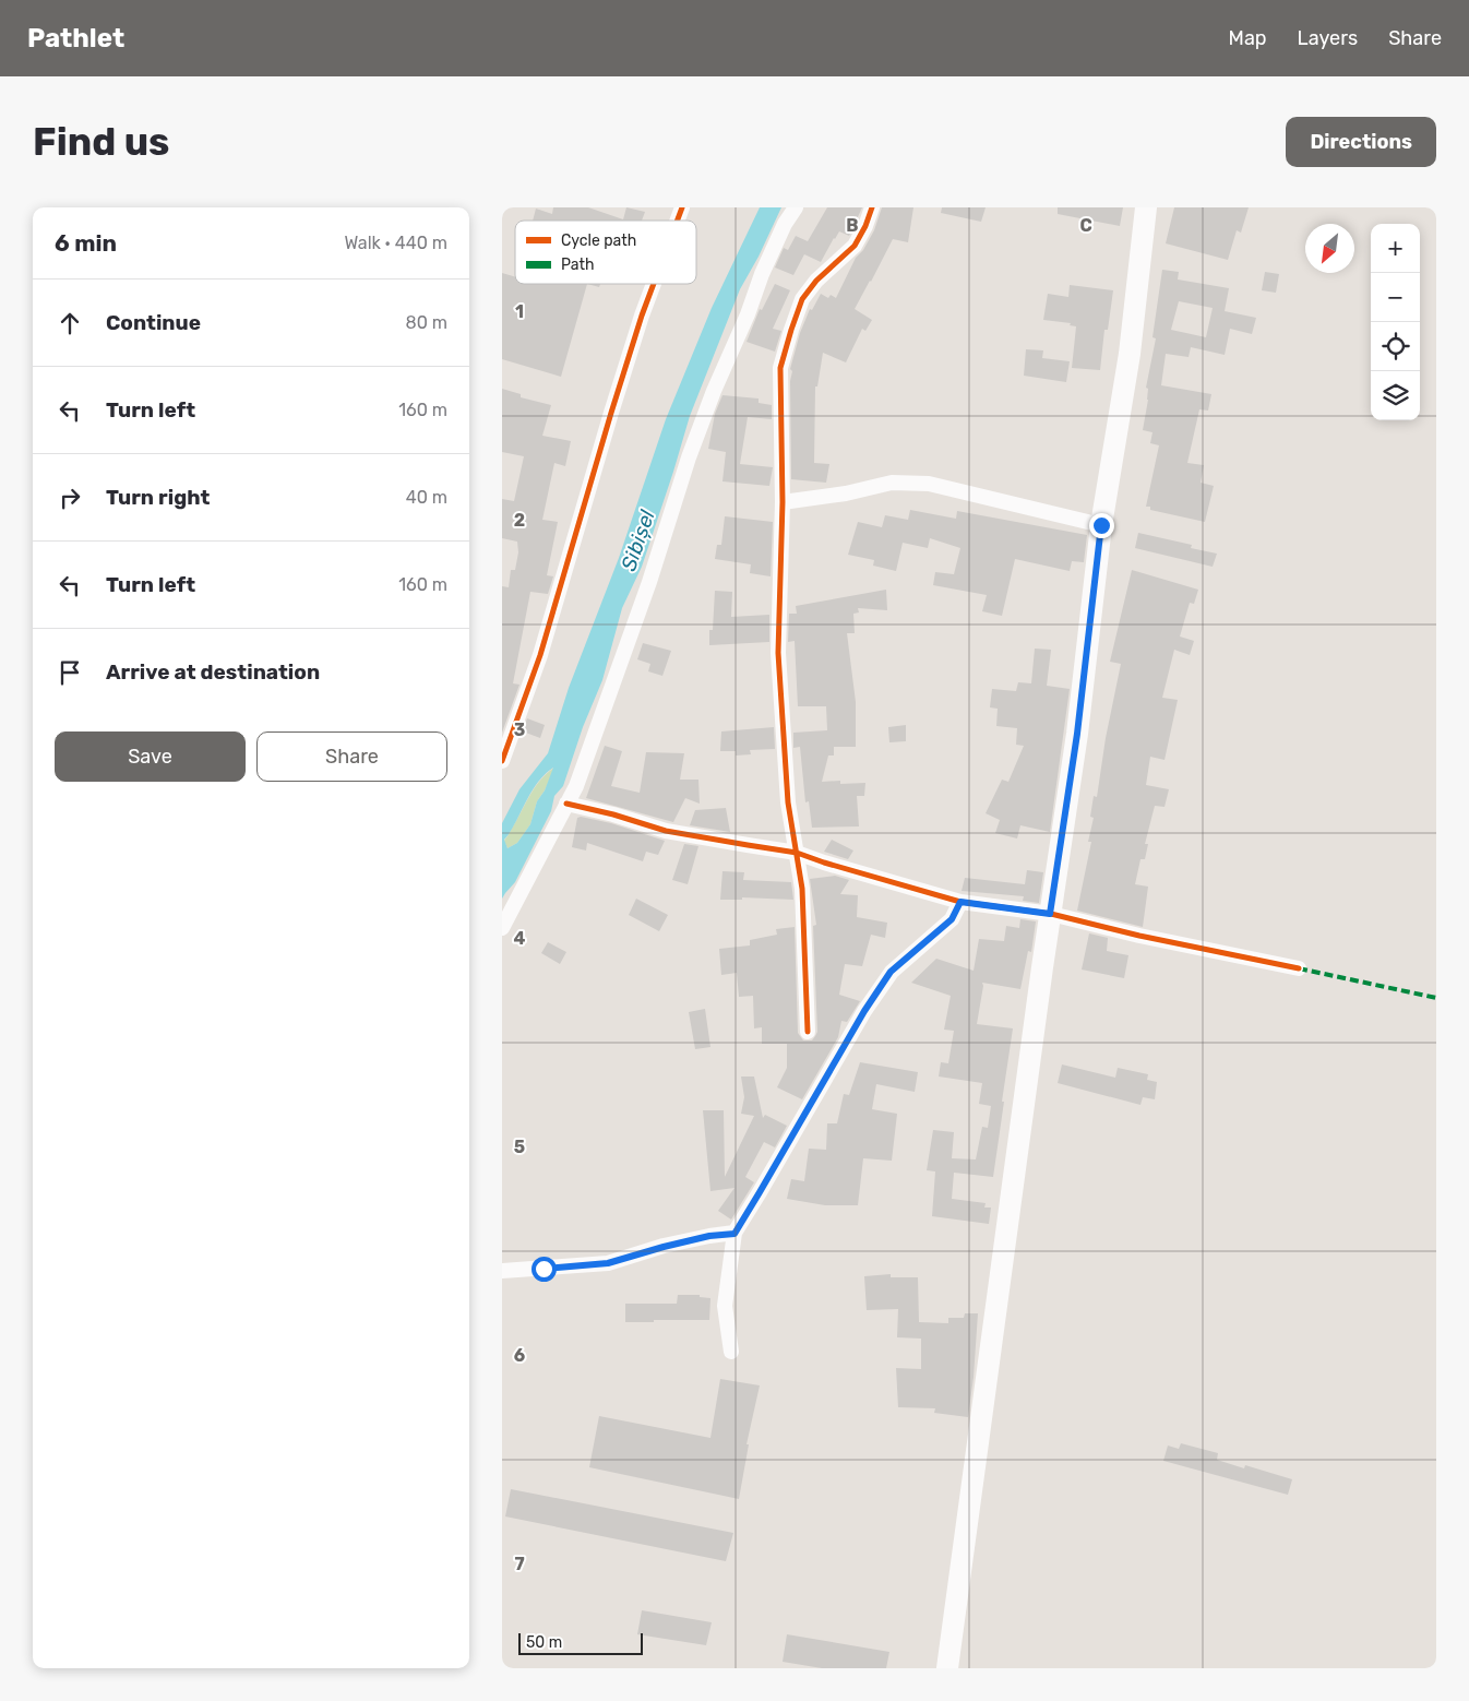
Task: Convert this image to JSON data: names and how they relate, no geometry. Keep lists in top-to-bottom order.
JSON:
{
  "water": ["Sibișel"],
  "legend": ["Cycle path", "Path"],
  "scale_bar": "50 m",
  "north": "bottom left",
  "page": {
    "header": "Pathlet",
    "nav": ["Map", "Layers", "Share"],
    "buttons": [
      "Directions",
      ["Save", "Share"]
    ],
    "title": "Find us",
    "heading": ["6 min", "Walk · 440 m"],
    "map_buttons": ["+", "−"],
    "list": [
      ["Continue", "80 m"],
      ["Turn left", "160 m"],
      ["Turn right", "40 m"],
      ["Turn left", "160 m"],
      "Arrive at destination"
    ],
    "scale": "50 m"
  },
  "grid": {
    "columns": ["B", "C"],
    "rows": [
      "1",
      "2",
      "3",
      "4",
      "5",
      "6",
      "7"
    ]
  }
}
